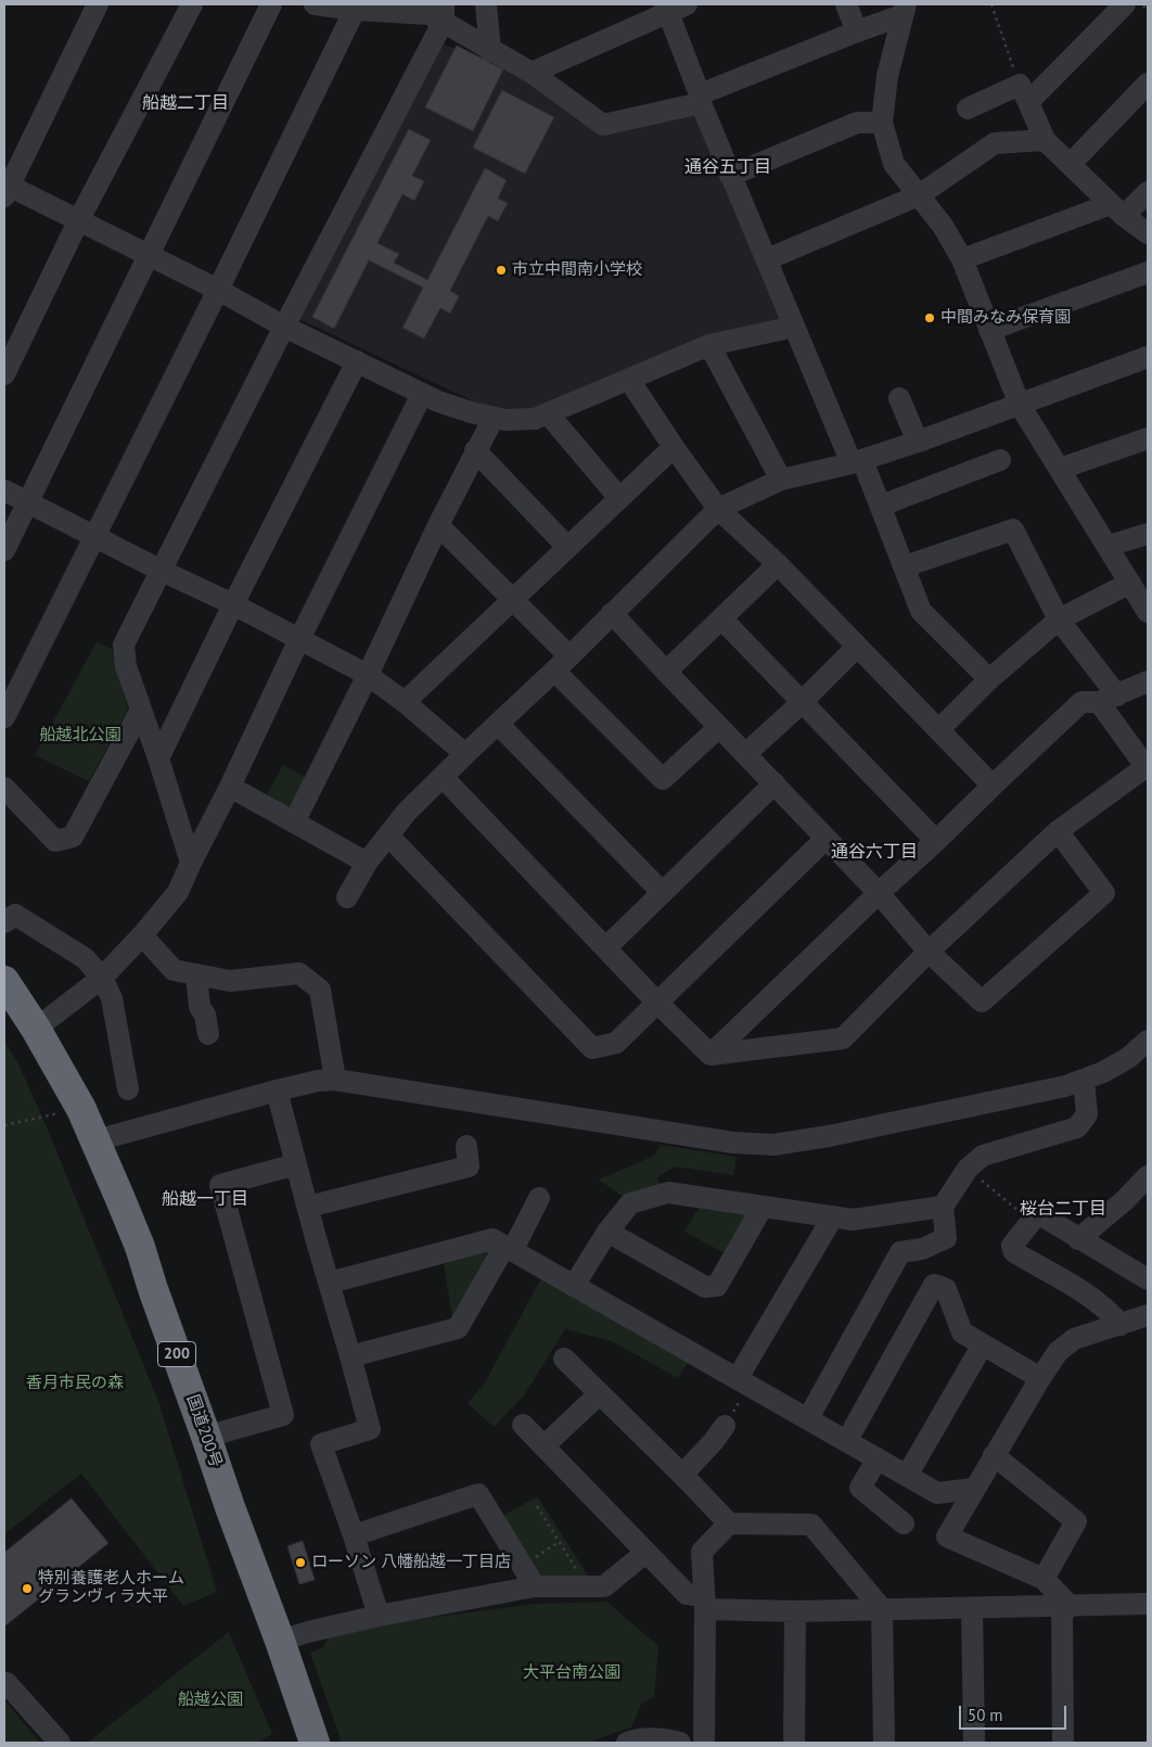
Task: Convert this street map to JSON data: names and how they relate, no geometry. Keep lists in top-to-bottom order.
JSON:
{
  "streets": {
    "highway": ["200", "国道200号"]
  },
  "districts": [
    "船越二丁目",
    "通谷五丁目",
    "通谷六丁目",
    "船越一丁目",
    "桜台二丁目"
  ],
  "parks": [
    "船越北公園",
    "香月市民の森",
    "大平台南公園",
    "船越公園"
  ],
  "places": [
    "市立中間南小学校",
    "中間みなみ保育園",
    "ローソン 八幡船越一丁目店",
    "特別養護老人ホーム グランヴィラ大平"
  ],
  "scale_bar": "50 m"
}
